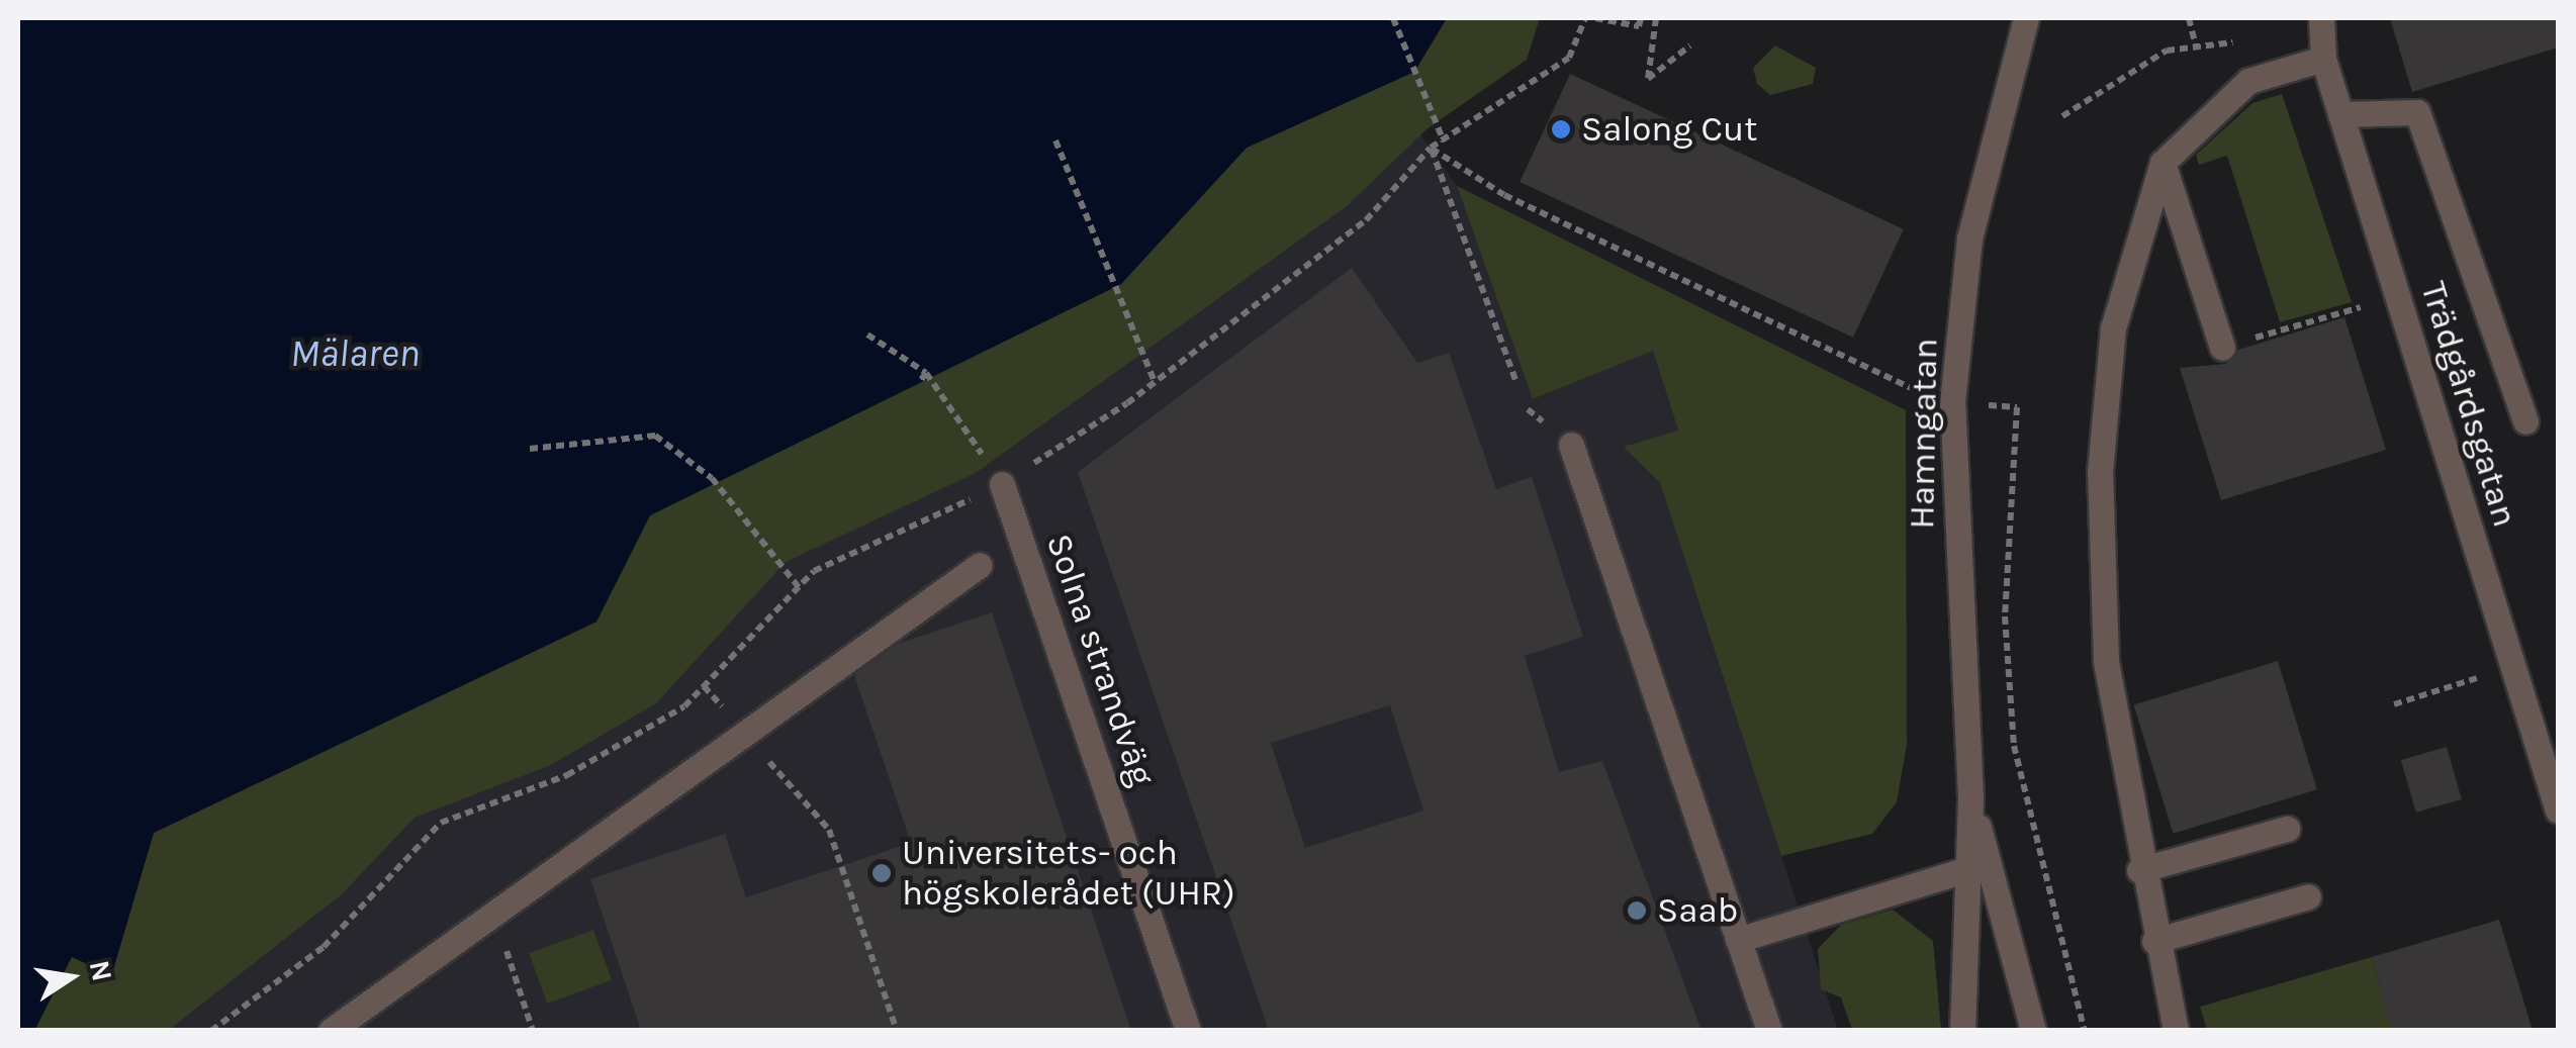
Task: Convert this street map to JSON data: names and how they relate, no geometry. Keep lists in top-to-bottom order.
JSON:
{
  "streets": {
    "street": ["Trädgårdsgatan", "Hamngatan", "Solna strandväg"]
  },
  "water": ["Mälaren"],
  "places": ["Salong Cut", "Universitets- och högskolerådet (UHR)", "Saab"],
  "north": "right"
}
